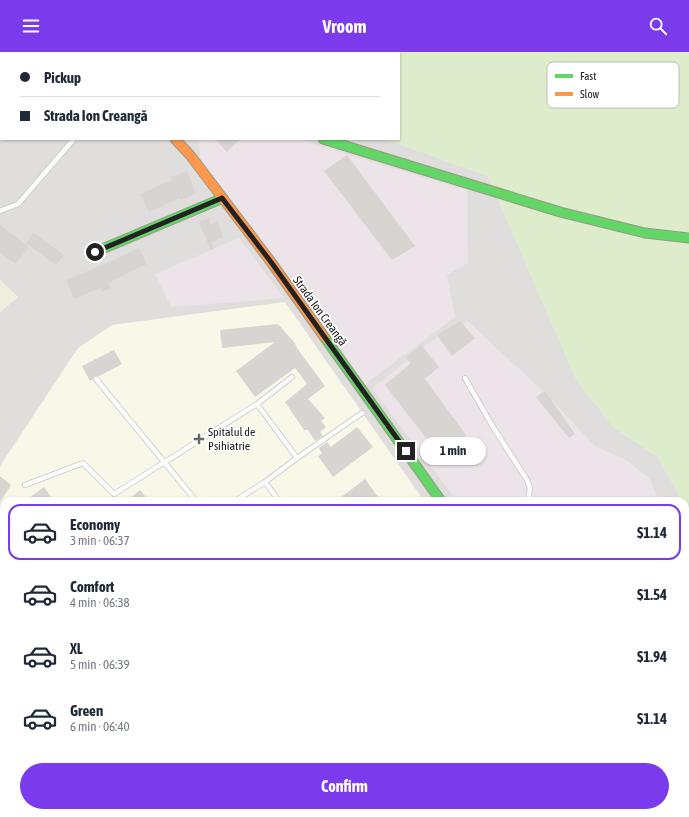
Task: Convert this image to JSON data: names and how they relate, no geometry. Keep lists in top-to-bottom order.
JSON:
{
  "streets": {
    "street": ["Strada Ion Creangă"]
  },
  "places": {
    "health": ["Spitalul de Psihiatrie"]
  },
  "legend": ["Fast", "Slow"],
  "page": {
    "header": "Vroom",
    "banner": ["Pickup", "Strada Ion Creangă"],
    "bubble": "1 min",
    "list": [
      {
        "name": "Economy",
        "note": "3 min · 06:37",
        "value": "$1.14"
      },
      {
        "name": "Comfort",
        "note": "4 min · 06:38",
        "value": "$1.54"
      },
      {
        "name": "XL",
        "note": "5 min · 06:39",
        "value": "$1.94"
      },
      {
        "name": "Green",
        "note": "6 min · 06:40",
        "value": "$1.14"
      }
    ],
    "buttons": "Confirm"
  }
}
